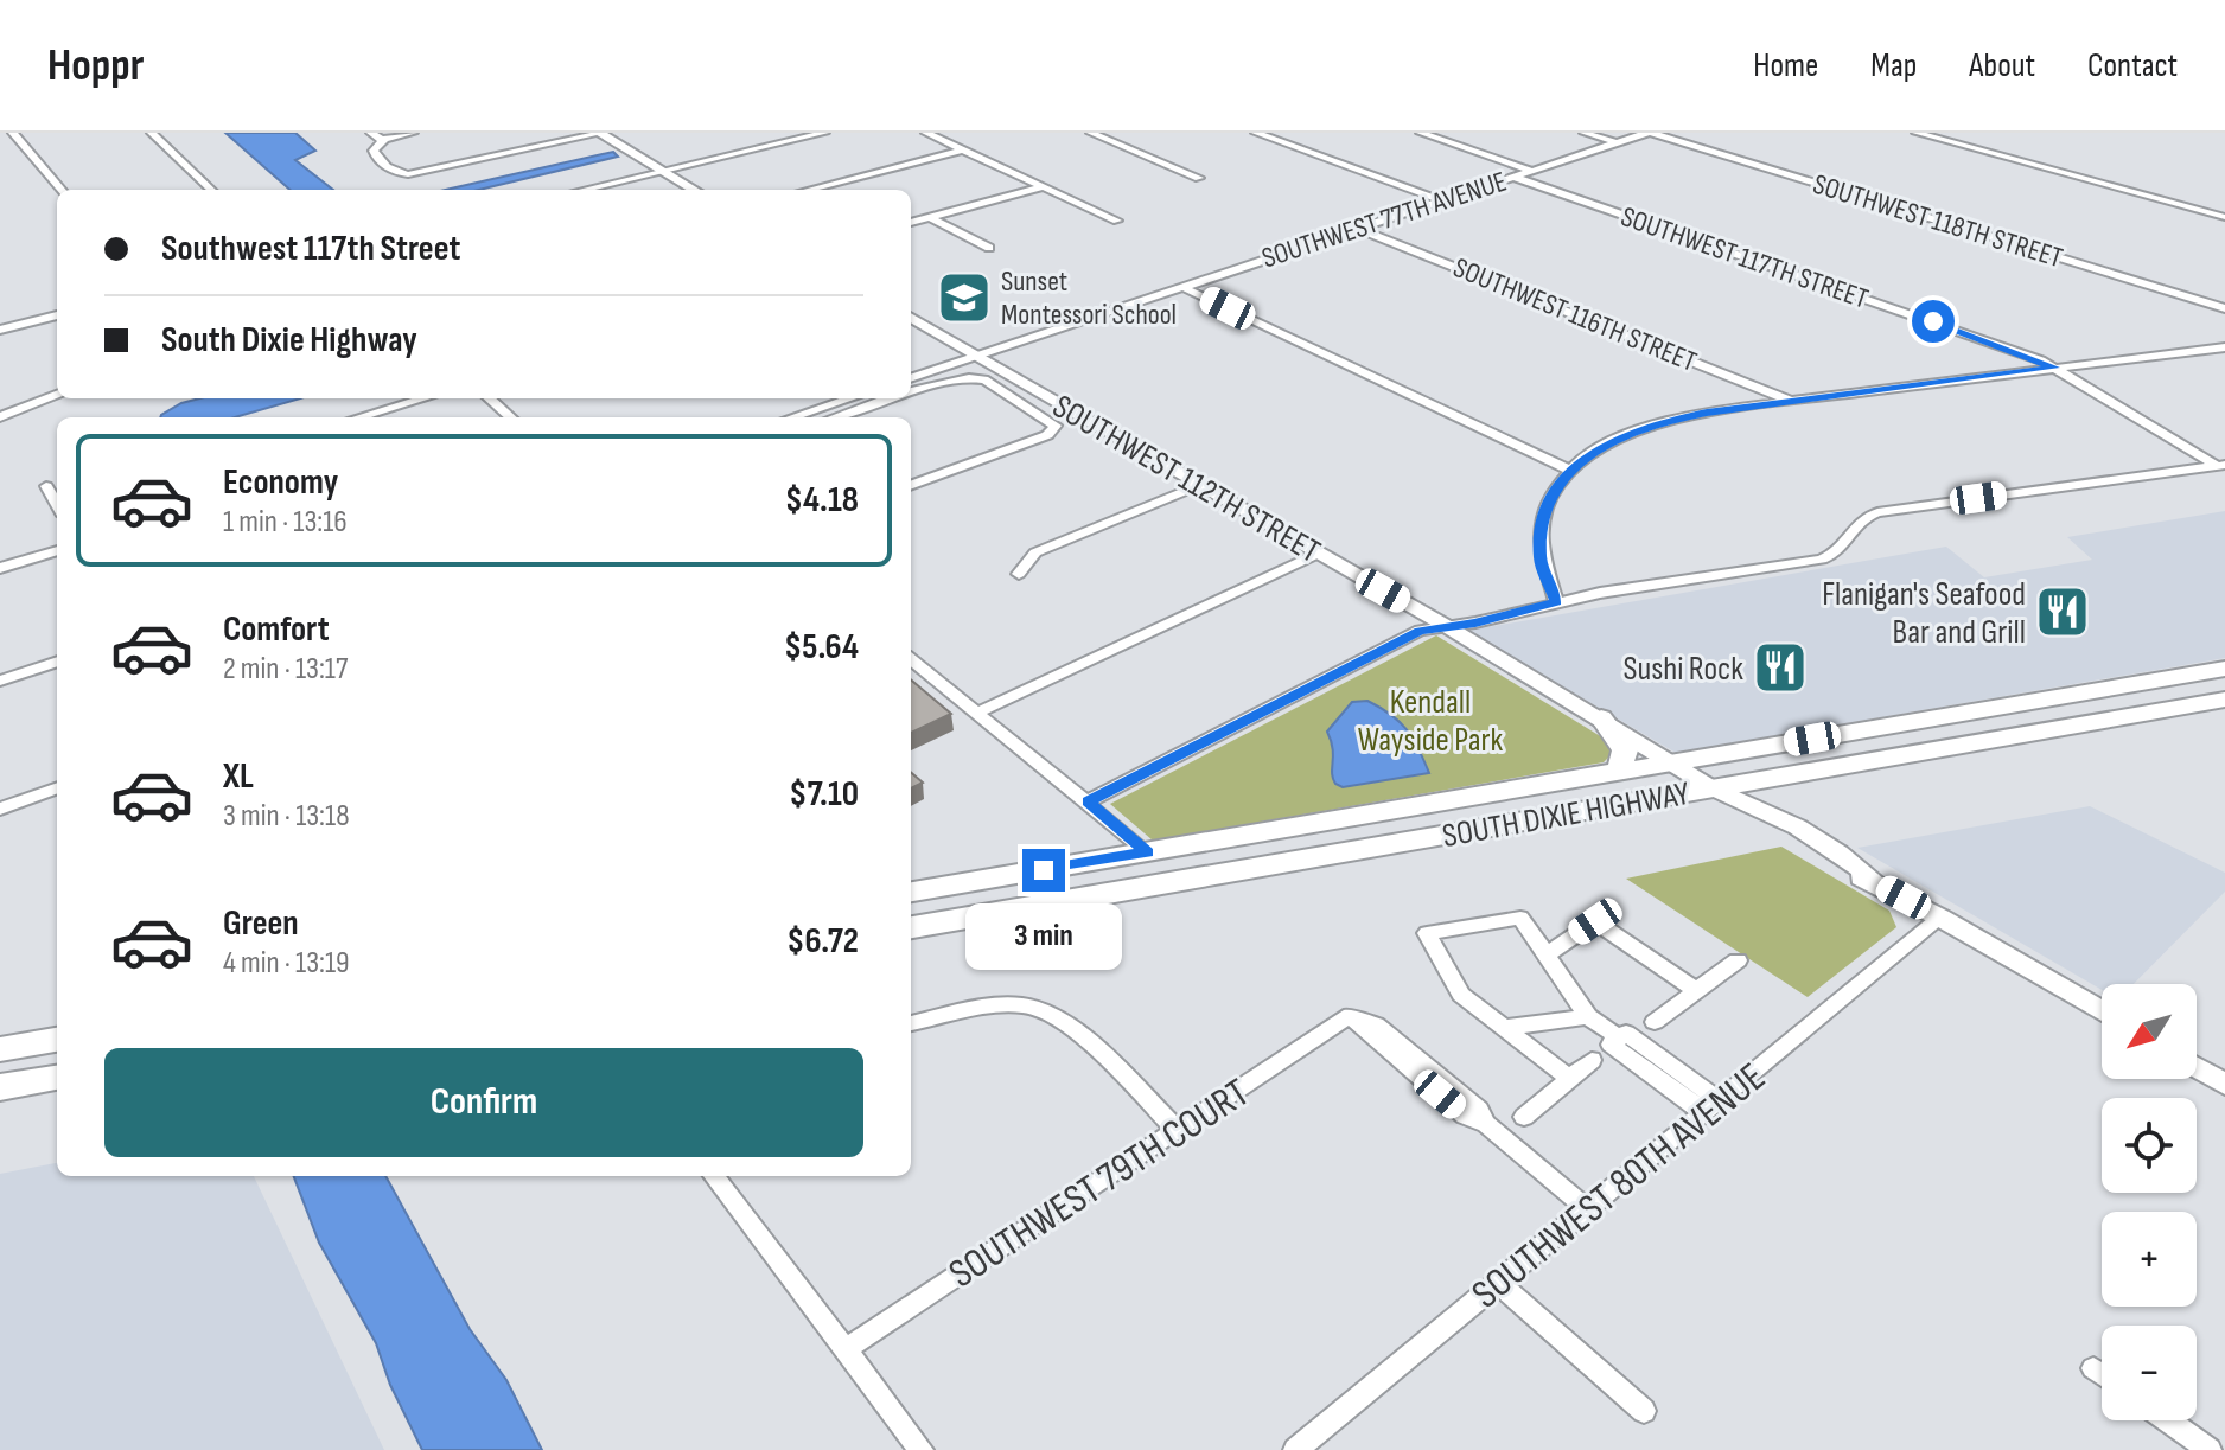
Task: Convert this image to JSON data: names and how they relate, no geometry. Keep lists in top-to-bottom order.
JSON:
{
  "streets": {
    "highway": ["SOUTH DIXIE HIGHWAY"],
    "main road": ["SOUTHWEST 112TH STREET"],
    "street": [
      "SOUTHWEST 77TH AVENUE",
      "SOUTHWEST 118TH STREET",
      "SOUTHWEST 117TH STREET",
      "SOUTHWEST 116TH STREET",
      "SOUTHWEST 79TH COURT",
      "SOUTHWEST 80TH AVENUE"
    ]
  },
  "crossings": [
    ["SOUTHWEST 77TH AVENUE", "SOUTHWEST 118TH STREET"],
    ["SOUTHWEST 77TH AVENUE", "SOUTHWEST 117TH STREET"],
    ["SOUTHWEST 77TH AVENUE", "SOUTHWEST 116TH STREET"],
    ["SOUTHWEST 77TH AVENUE", "SOUTHWEST 112TH STREET"],
    ["SOUTHWEST 112TH STREET", "SOUTH DIXIE HIGHWAY"],
    ["SOUTHWEST 112TH STREET", "SOUTHWEST 80TH AVENUE"],
    ["SOUTHWEST 79TH COURT", "SOUTHWEST 80TH AVENUE"]
  ],
  "parks": ["Kendall Wayside Park"],
  "places": {
    "school or university": ["Sunset Montessori School"],
    "restaurant": ["Flanigan's Seafood Bar and Grill", "Sushi Rock"]
  },
  "north": "bottom left",
  "page": {
    "header": "Hoppr",
    "nav": [
      "Home",
      "Map",
      "About",
      "Contact"
    ],
    "banner": ["Southwest 117th Street", "South Dixie Highway"],
    "list": [
      {
        "name": "Economy",
        "note": "1 min · 13:16",
        "value": "$4.18"
      },
      {
        "name": "Comfort",
        "note": "2 min · 13:17",
        "value": "$5.64"
      },
      {
        "name": "XL",
        "note": "3 min · 13:18",
        "value": "$7.10"
      },
      {
        "name": "Green",
        "note": "4 min · 13:19",
        "value": "$6.72"
      }
    ],
    "bubble": "3 min",
    "map_buttons": ["+", "−"],
    "buttons": "Confirm"
  }
}
